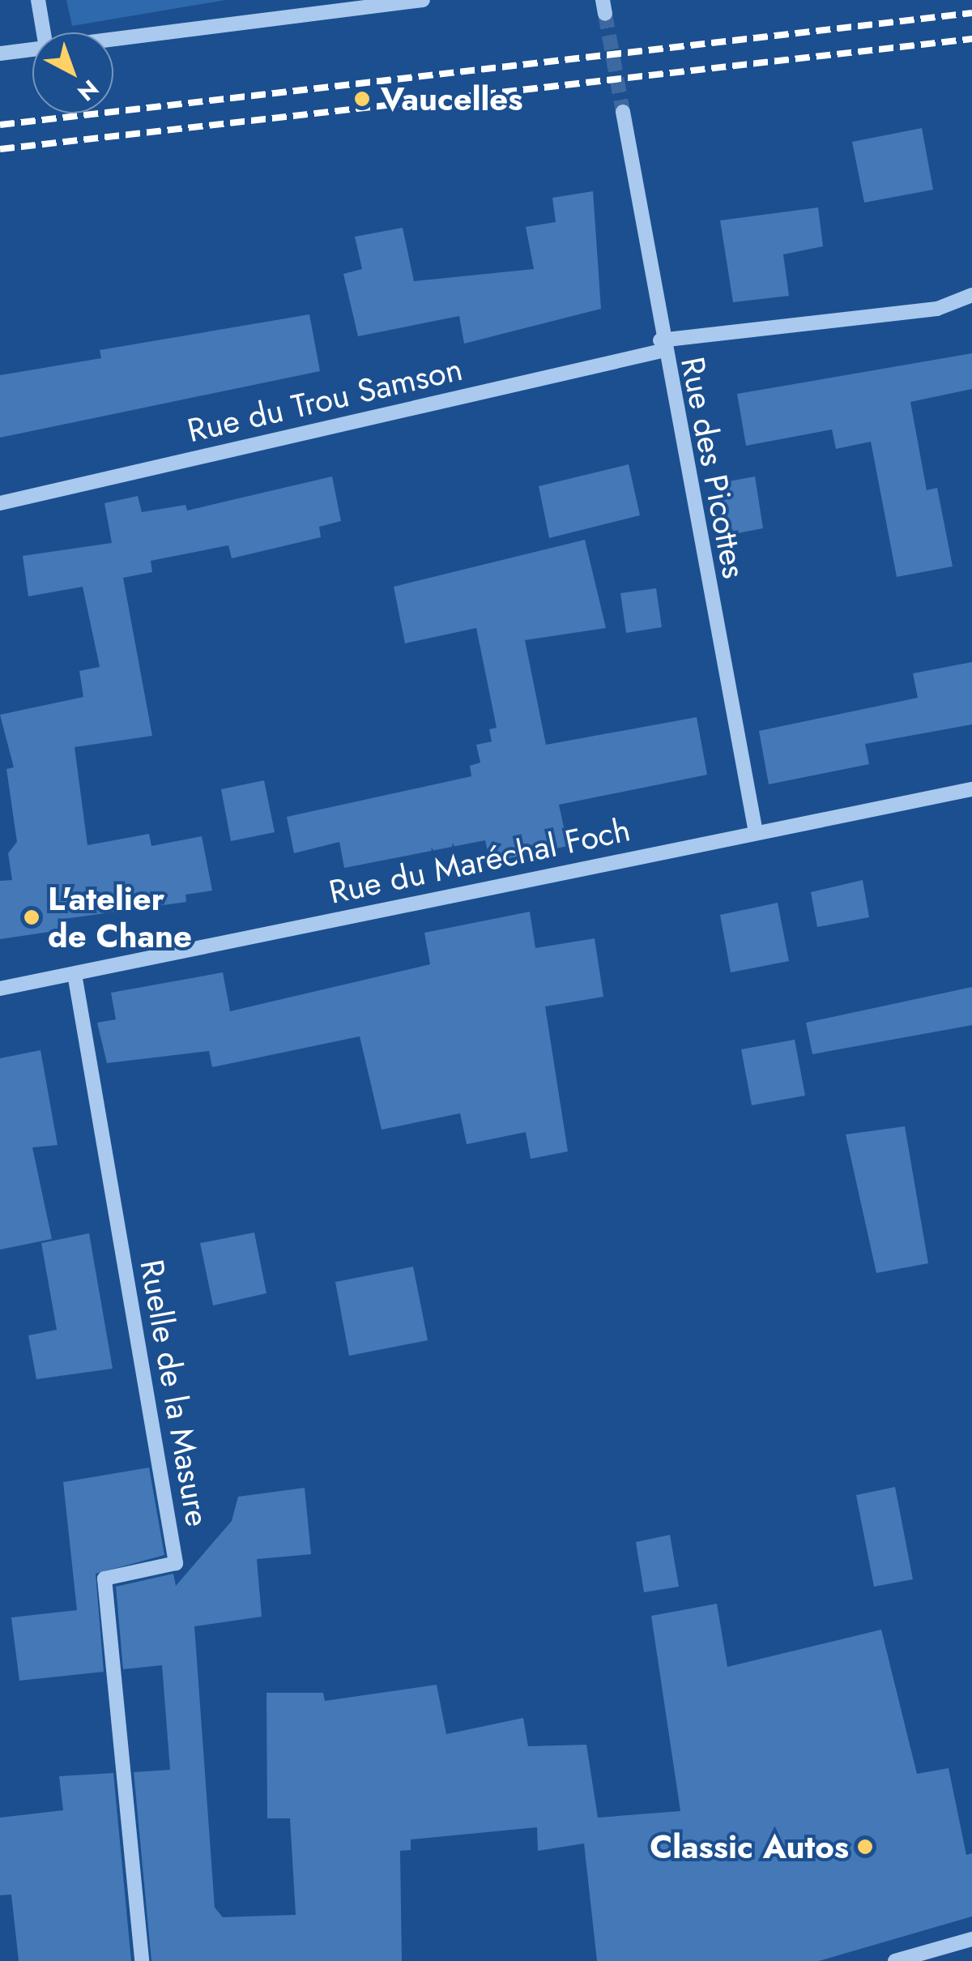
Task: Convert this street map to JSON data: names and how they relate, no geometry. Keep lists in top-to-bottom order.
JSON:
{
  "streets": {
    "street": [
      "Rue du Trou Samson",
      "Rue des Picottes",
      "Rue du Maréchal Foch",
      "Ruelle de la Masure"
    ]
  },
  "crossings": [
    ["Rue du Trou Samson", "Rue des Picottes"],
    ["Rue des Picottes", "Rue du Maréchal Foch"],
    ["Rue du Maréchal Foch", "Ruelle de la Masure"]
  ],
  "places": ["Vaucelles", "L'atelier de Chane", "Classic Autos"],
  "north": "bottom right"
}
